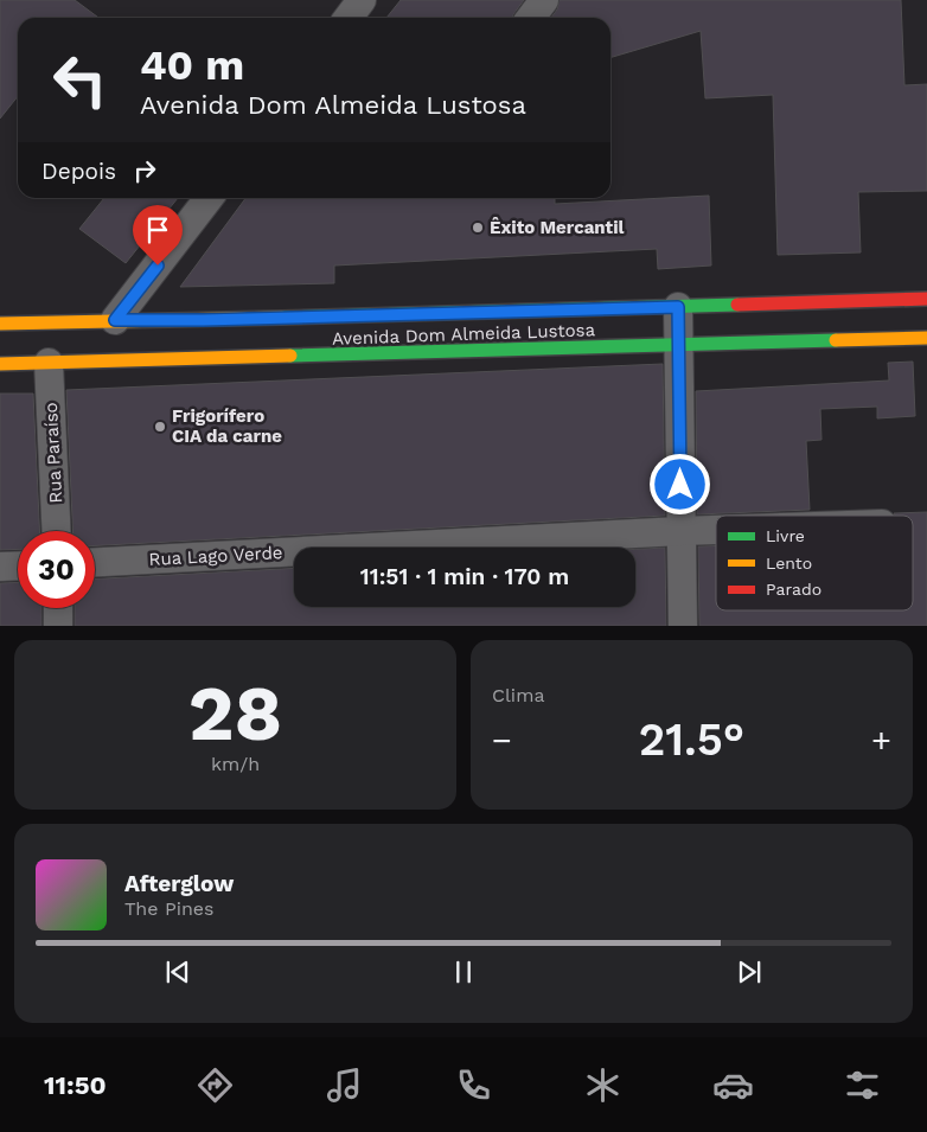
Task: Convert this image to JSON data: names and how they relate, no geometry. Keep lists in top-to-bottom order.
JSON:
{
  "streets": {
    "main road": ["Avenida Dom Almeida Lustosa"],
    "street": ["Rua Paraíso", "Rua Lago Verde"]
  },
  "crossings": [
    ["Avenida Dom Almeida Lustosa", "Rua Paraíso"]
  ],
  "places": ["Êxito Mercantil", "Frigorífero CIA da carne"],
  "legend": ["Livre", "Lento", "Parado"],
  "page": {
    "turn": ["40 m", "Avenida Dom Almeida Lustosa"],
    "then": "Depois",
    "limit": "30",
    "trip": "11:51 · 1 min · 170 m",
    "tile": [
      ["28", "km/h"],
      "Clima"
    ],
    "heat": ["−", "21.5°", "+"],
    "song": ["Afterglow", "The Pines"],
    "tabs": "11:50"
  }
}
